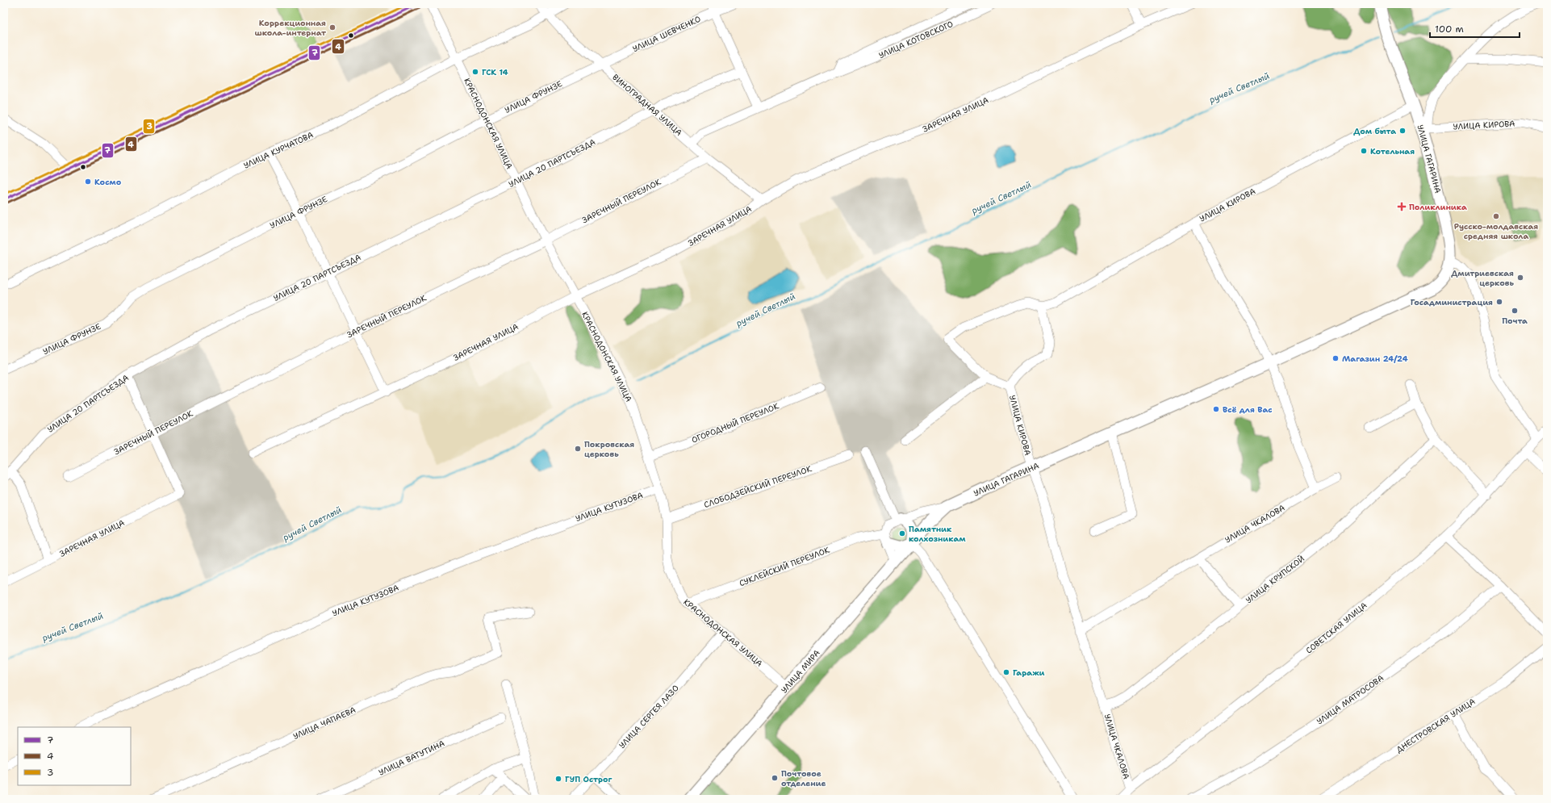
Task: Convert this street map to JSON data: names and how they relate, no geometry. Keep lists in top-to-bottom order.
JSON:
{
  "streets": {
    "main road": ["УЛИЦА ГАГАРИНА", "УЛИЦА МИРА"],
    "street": [
      "УЛИЦА ШЕВЧЕНКО",
      "УЛИЦА КОТОВСКОГО",
      "УЛИЦА ФРУНЗЕ",
      "ВИНОГРАДНАЯ УЛИЦА",
      "ЗАРЕЧНАЯ УЛИЦА",
      "КРАСНОДОНСКАЯ УЛИЦА",
      "УЛИЦА КИРОВА",
      "УЛИЦА КУРЧАТОВА",
      "УЛИЦА 20 ПАРТСЪЕЗДА",
      "ЗАРЕЧНЫЙ ПЕРЕУЛОК",
      "ОГОРОДНЫЙ ПЕРЕУЛОК",
      "СЛОБОДЗЕЙСКИЙ ПЕРЕУЛОК",
      "УЛИЦА КУТУЗОВА",
      "УЛИЦА ЧКАЛОВА",
      "СУКЛЕЙСКИЙ ПЕРЕУЛОК",
      "УЛИЦА КРУПСКОЙ",
      "СОВЕТСКАЯ УЛИЦА",
      "УЛИЦА МАТРОСОВА",
      "УЛИЦА СЕРГЕЯ ЛАЗО",
      "УЛИЦА ЧАПАЕВА",
      "ДНЕСТРОВСКАЯ УЛИЦА",
      "УЛИЦА ВАТУТИНА"
    ]
  },
  "crossings": [
    ["УЛИЦА ШЕВЧЕНКО", "УЛИЦА ФРУНЗЕ"],
    ["УЛИЦА ШЕВЧЕНКО", "ВИНОГРАДНАЯ УЛИЦА"],
    ["УЛИЦА КОТОВСКОГО", "ВИНОГРАДНАЯ УЛИЦА"],
    ["УЛИЦА ФРУНЗЕ", "ВИНОГРАДНАЯ УЛИЦА"],
    ["УЛИЦА ФРУНЗЕ", "КРАСНОДОНСКАЯ УЛИЦА"],
    ["ВИНОГРАДНАЯ УЛИЦА", "ЗАРЕЧНАЯ УЛИЦА"],
    ["ВИНОГРАДНАЯ УЛИЦА", "УЛИЦА КУРЧАТОВА"],
    ["ВИНОГРАДНАЯ УЛИЦА", "УЛИЦА 20 ПАРТСЪЕЗДА"],
    ["ВИНОГРАДНАЯ УЛИЦА", "ЗАРЕЧНЫЙ ПЕРЕУЛОК"],
    ["ЗАРЕЧНАЯ УЛИЦА", "КРАСНОДОНСКАЯ УЛИЦА"],
    ["ЗАРЕЧНАЯ УЛИЦА", "ЗАРЕЧНЫЙ ПЕРЕУЛОК"],
    ["КРАСНОДОНСКАЯ УЛИЦА", "УЛИЦА КУРЧАТОВА"],
    ["КРАСНОДОНСКАЯ УЛИЦА", "УЛИЦА 20 ПАРТСЪЕЗДА"],
    ["КРАСНОДОНСКАЯ УЛИЦА", "ЗАРЕЧНЫЙ ПЕРЕУЛОК"],
    ["КРАСНОДОНСКАЯ УЛИЦА", "ОГОРОДНЫЙ ПЕРЕУЛОК"],
    ["КРАСНОДОНСКАЯ УЛИЦА", "СЛОБОДЗЕЙСКИЙ ПЕРЕУЛОК"],
    ["КРАСНОДОНСКАЯ УЛИЦА", "УЛИЦА КУТУЗОВА"],
    ["КРАСНОДОНСКАЯ УЛИЦА", "СУКЛЕЙСКИЙ ПЕРЕУЛОК"],
    ["КРАСНОДОНСКАЯ УЛИЦА", "УЛИЦА МИРА"],
    ["КРАСНОДОНСКАЯ УЛИЦА", "УЛИЦА СЕРГЕЯ ЛАЗО"],
    ["УЛИЦА КИРОВА", "УЛИЦА ГАГАРИНА"],
    ["УЛИЦА КИРОВА", "УЛИЦА ЧКАЛОВА"],
    ["УЛИЦА ГАГАРИНА", "УЛИЦА ЧКАЛОВА"],
    ["УЛИЦА ГАГАРИНА", "СУКЛЕЙСКИЙ ПЕРЕУЛОК"],
    ["УЛИЦА ГАГАРИНА", "УЛИЦА МИРА"],
    ["УЛИЦА ЧКАЛОВА", "УЛИЦА КРУПСКОЙ"],
    ["УЛИЦА ЧКАЛОВА", "СОВЕТСКАЯ УЛИЦА"],
    ["СУКЛЕЙСКИЙ ПЕРЕУЛОК", "УЛИЦА МИРА"]
  ],
  "water": ["ручей Светлый"],
  "places": {
    "other": [
      "Коррекционная школа-интернат",
      "ГСК 14",
      "Дом быта",
      "Котельная",
      "Космо",
      "Русско-молдавская средняя школа",
      "Дмитриевская церковь",
      "Госадминистрация",
      "Почта",
      "Магазин 24/24",
      "Всё для Вас",
      "Покровская церковь",
      "Памятник колхозникам",
      "Гаражи",
      "Почтовое отделение",
      "ГУП Острог"
    ],
    "health": ["Поликлиника"]
  },
  "lines": ["transit line 7", "transit line 3", "transit line 4"],
  "legend": ["7", "4", "3"],
  "scale_bar": "100 m"
}
